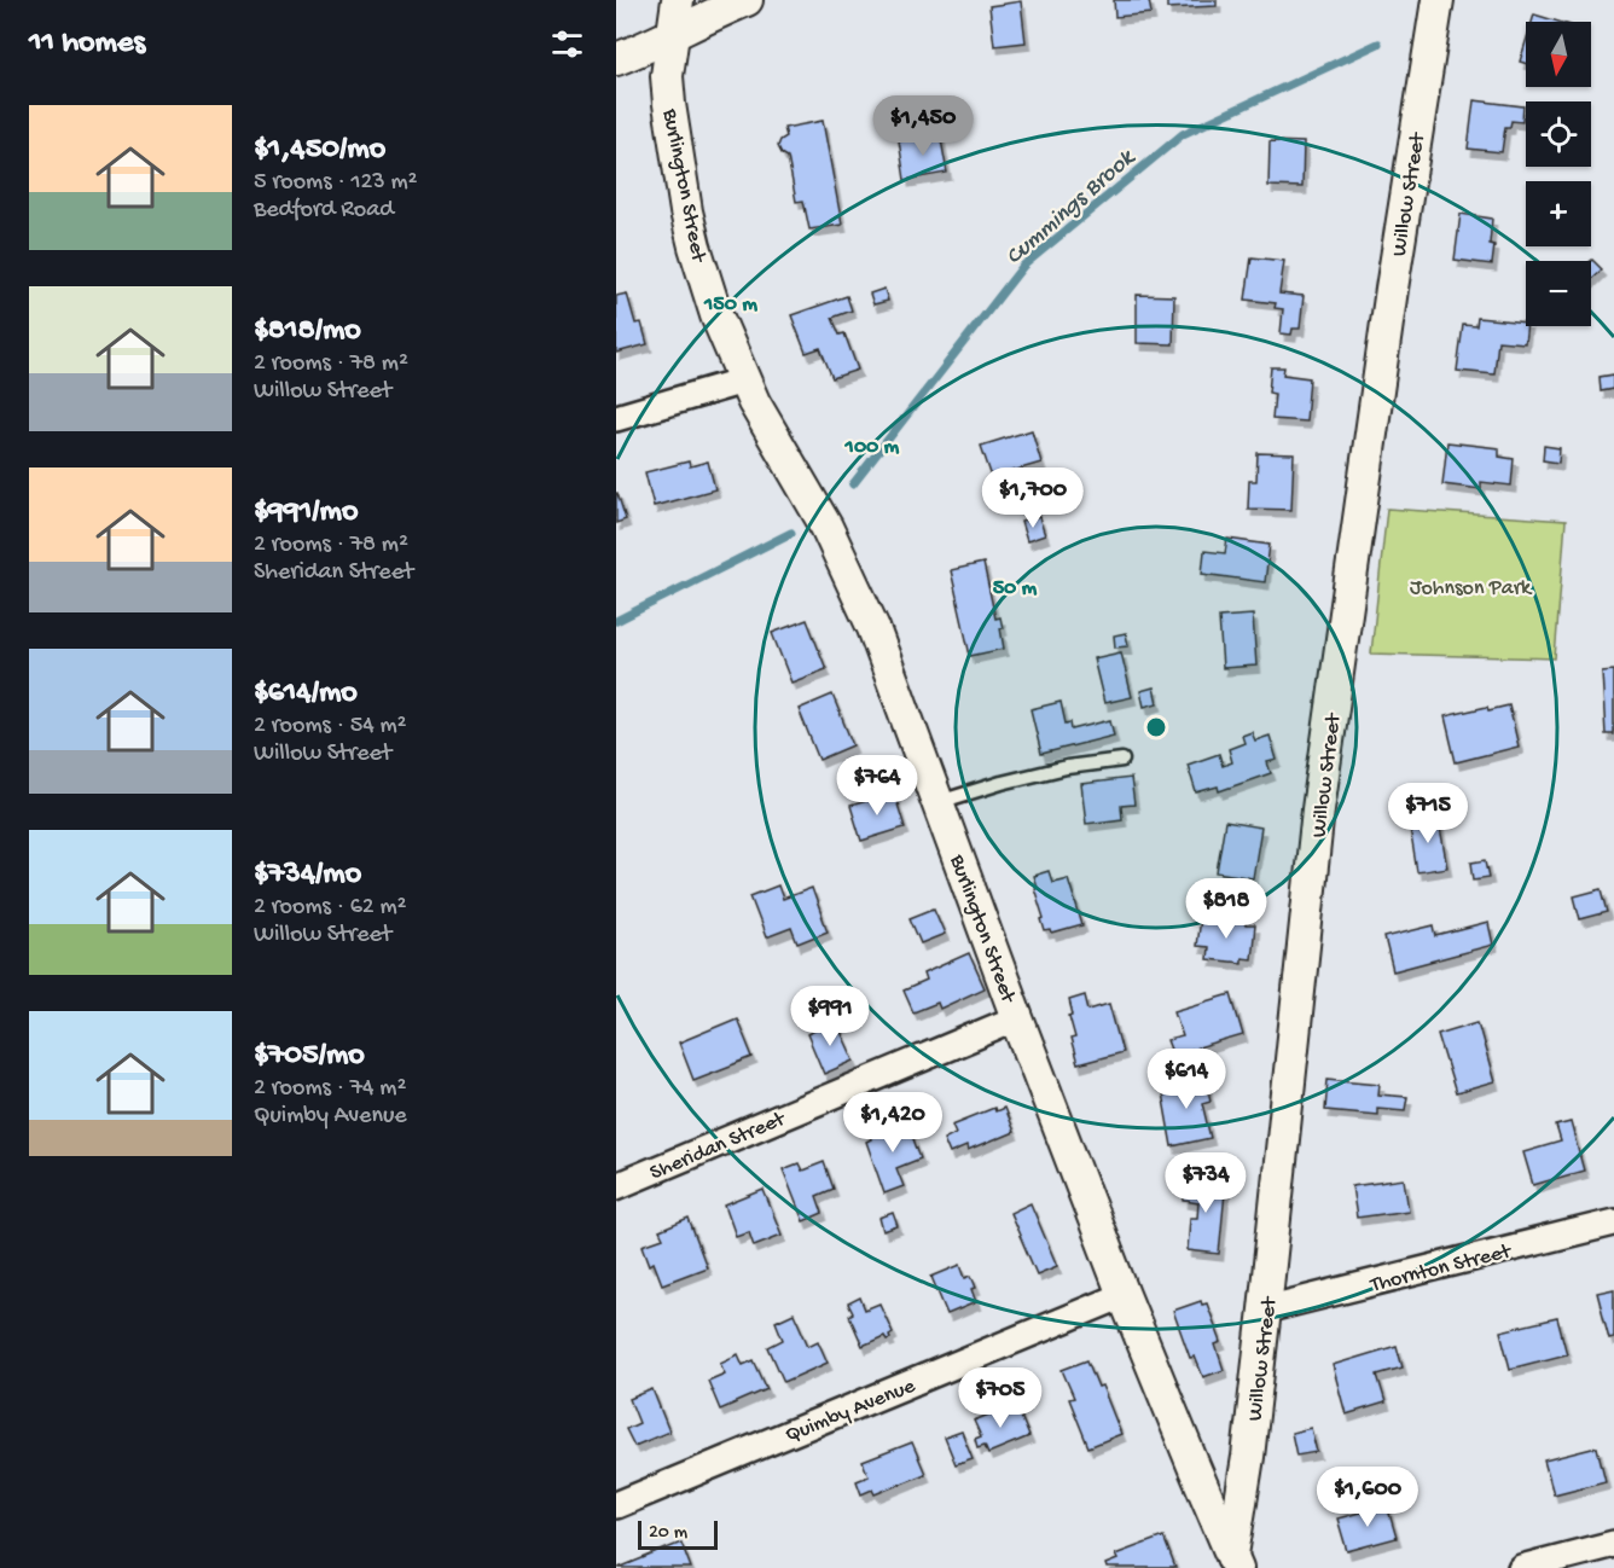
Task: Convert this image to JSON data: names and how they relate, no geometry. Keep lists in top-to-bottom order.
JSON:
{
  "streets": {
    "street": [
      "Burlington Street",
      "Willow Street",
      "Sheridan Street",
      "Thornton Street",
      "Quimby Avenue"
    ]
  },
  "crossings": [
    ["Burlington Street", "Willow Street"],
    ["Burlington Street", "Sheridan Street"],
    ["Burlington Street", "Quimby Avenue"],
    ["Willow Street", "Thornton Street"]
  ],
  "water": ["Cummings Brook"],
  "parks": ["Johnson Park"],
  "scale_bar": "20 m",
  "north": "bottom",
  "page": {
    "heading": "11 homes",
    "map_buttons": ["+", "−"],
    "list": [
      {
        "name": "$1,450/mo",
        "note": "5 rooms · 123 m² · Bedford Road"
      },
      {
        "name": "$818/mo",
        "note": "2 rooms · 78 m² · Willow Street"
      },
      {
        "name": "$991/mo",
        "note": "2 rooms · 78 m² · Sheridan Street"
      },
      {
        "name": "$614/mo",
        "note": "2 rooms · 54 m² · Willow Street"
      },
      {
        "name": "$734/mo",
        "note": "2 rooms · 62 m² · Willow Street"
      },
      {
        "name": "$705/mo",
        "note": "2 rooms · 74 m² · Quimby Avenue"
      }
    ],
    "price": [
      "$1,450",
      "$1,700",
      "$764",
      "$715",
      "$818",
      "$991",
      "$614",
      "$1,420",
      "$734",
      "$705",
      "$1,600"
    ],
    "scale": "20 m"
  },
  "rings": ["150 m", "100 m", "50 m"]
}
